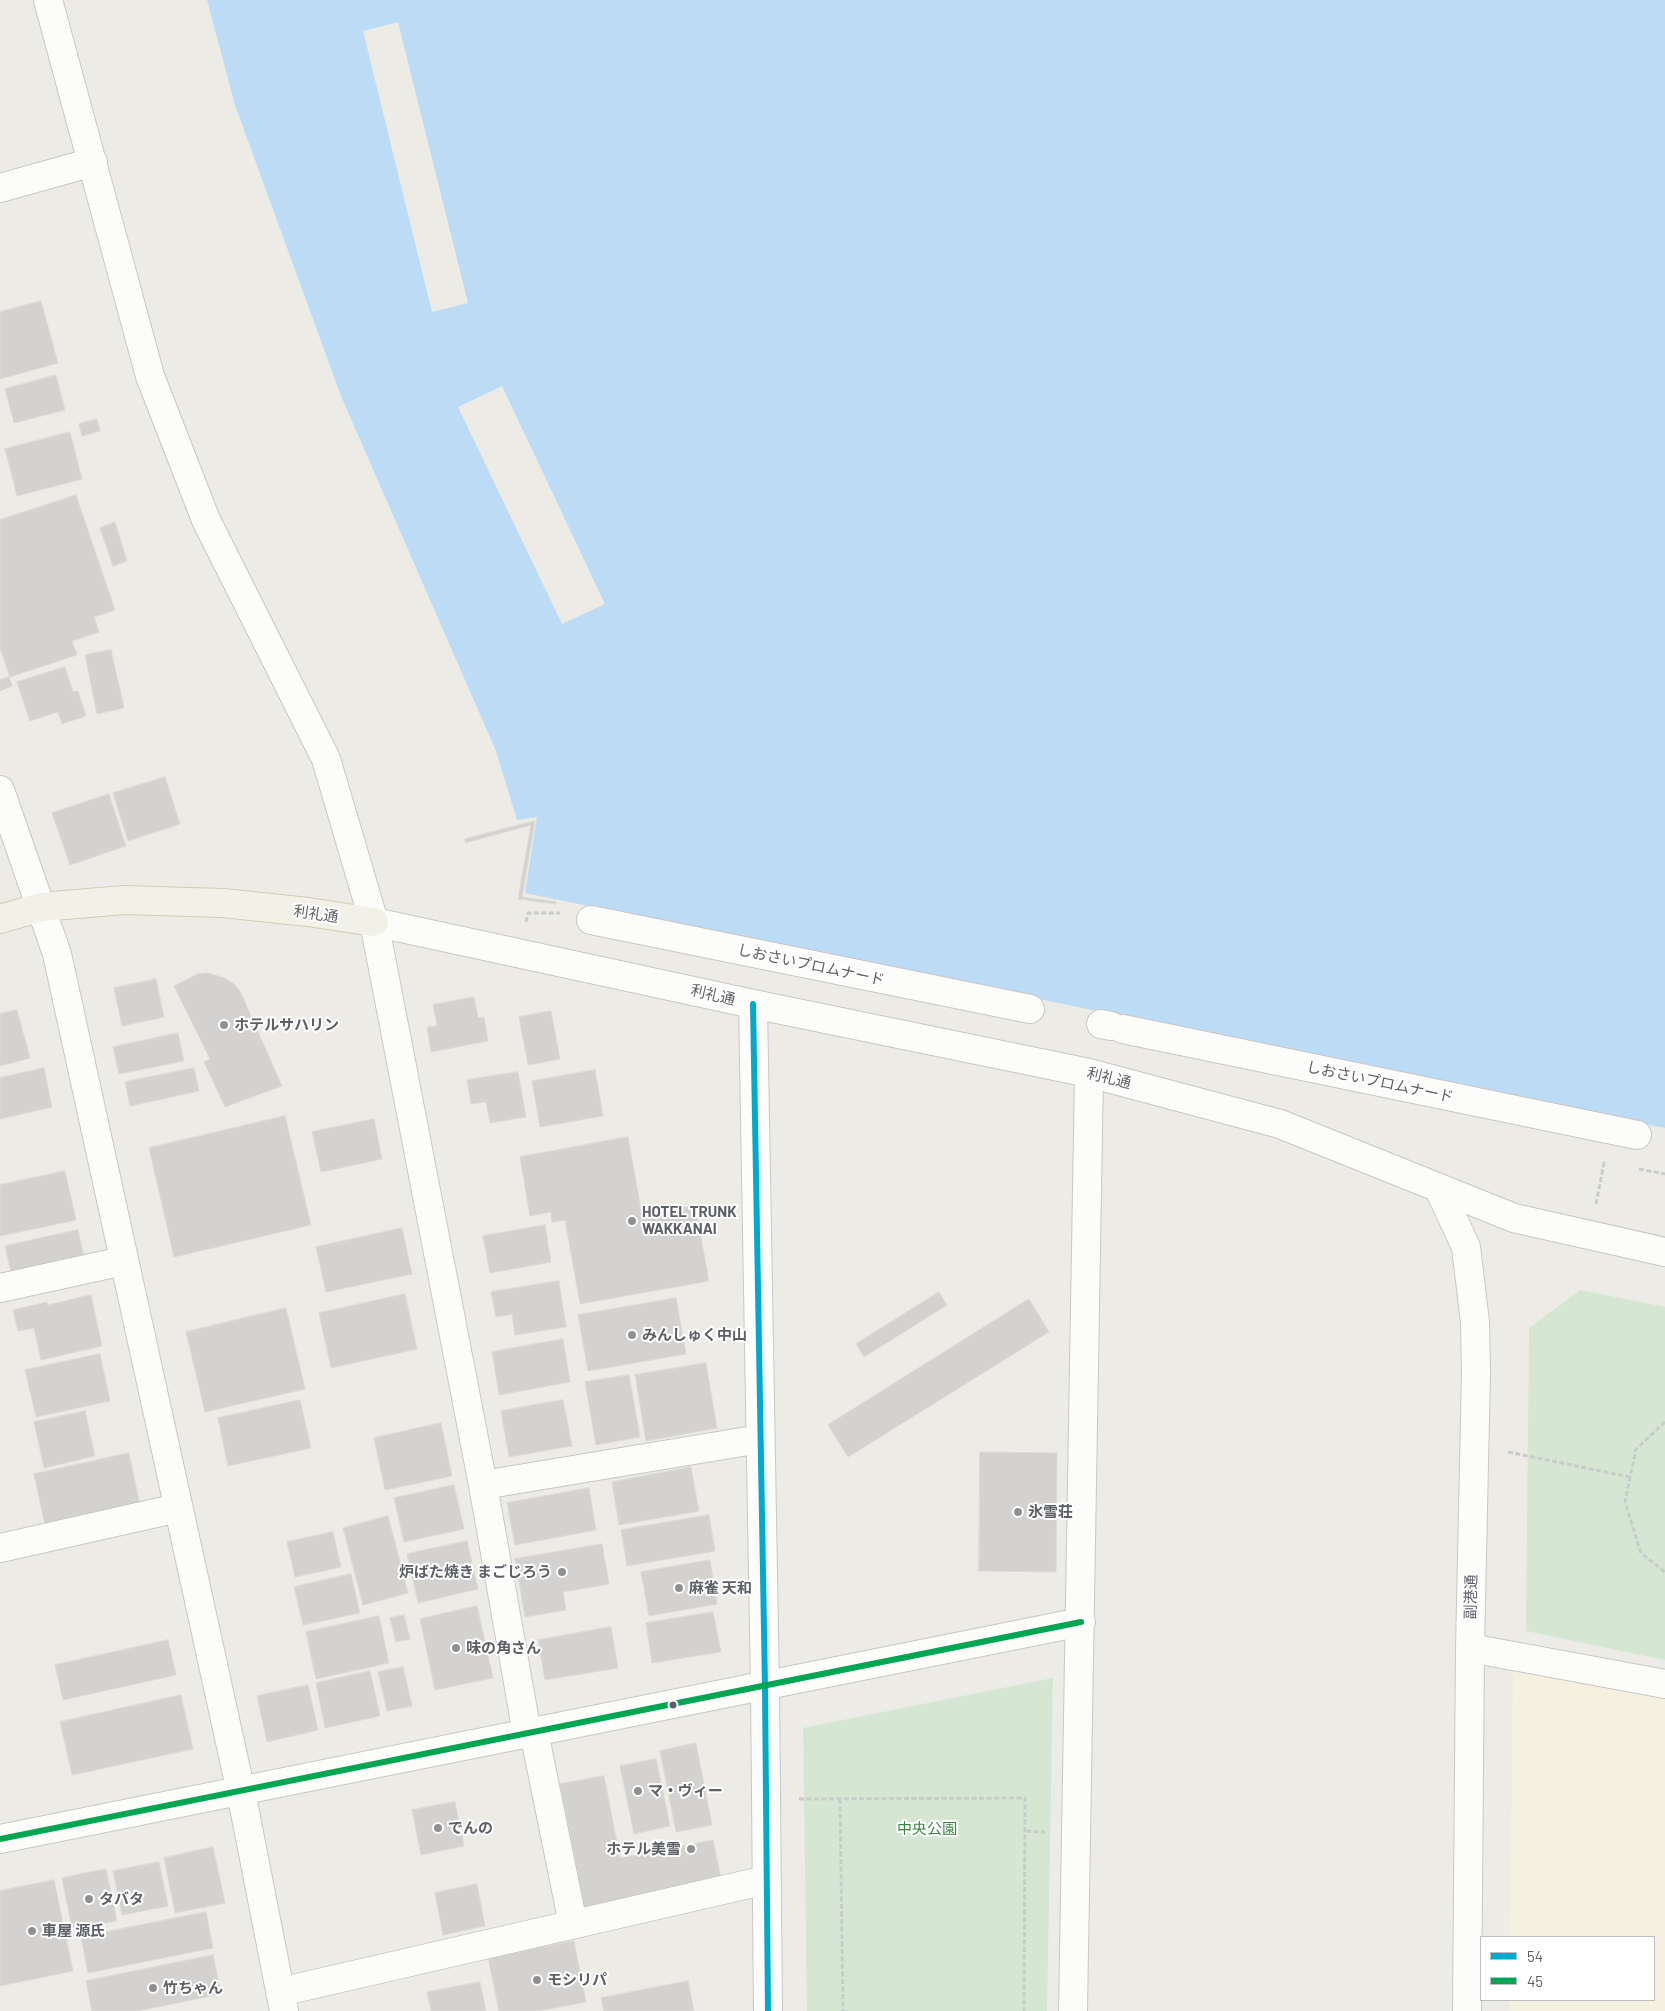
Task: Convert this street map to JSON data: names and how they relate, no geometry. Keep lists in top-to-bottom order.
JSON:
{
  "streets": {
    "main road": ["利礼通"],
    "street": ["しおさいプロムナード", "副港通"]
  },
  "crossings": [
    ["利礼通", "副港通"]
  ],
  "parks": ["中央公園"],
  "places": [
    "ホテルサハリン",
    "HOTEL TRUNK WAKKANAI",
    "みんしゅく中山",
    "氷雪荘",
    "炉ばた焼き まごじろう",
    "麻雀 天和",
    "味の角さん",
    "マ・ヴィー",
    "でんの",
    "ホテル美雪",
    "タバタ",
    "車屋 源氏",
    "モシリパ",
    "竹ちゃん"
  ],
  "lines": ["transit line 54", "transit line 45"],
  "legend": ["54", "45"]
}
